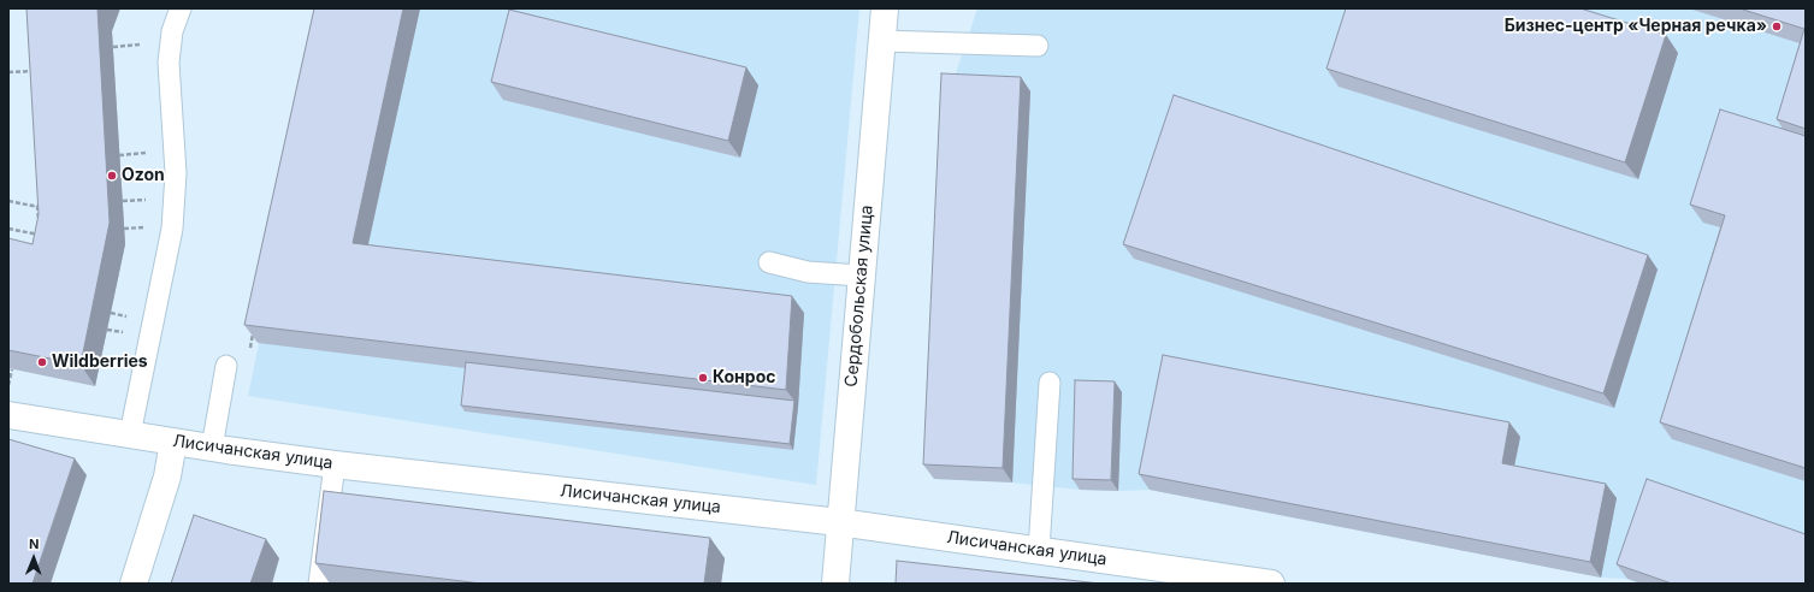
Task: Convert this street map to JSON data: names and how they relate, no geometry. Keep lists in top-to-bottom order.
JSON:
{
  "streets": {
    "street": ["Сердобольская улица", "Лисичанская улица"]
  },
  "crossings": [
    ["Сердобольская улица", "Лисичанская улица"]
  ],
  "places": [
    "Бизнес-центр «Черная речка»",
    "Ozon",
    "Wildberries",
    "Конрос"
  ],
  "north": "top"
}
